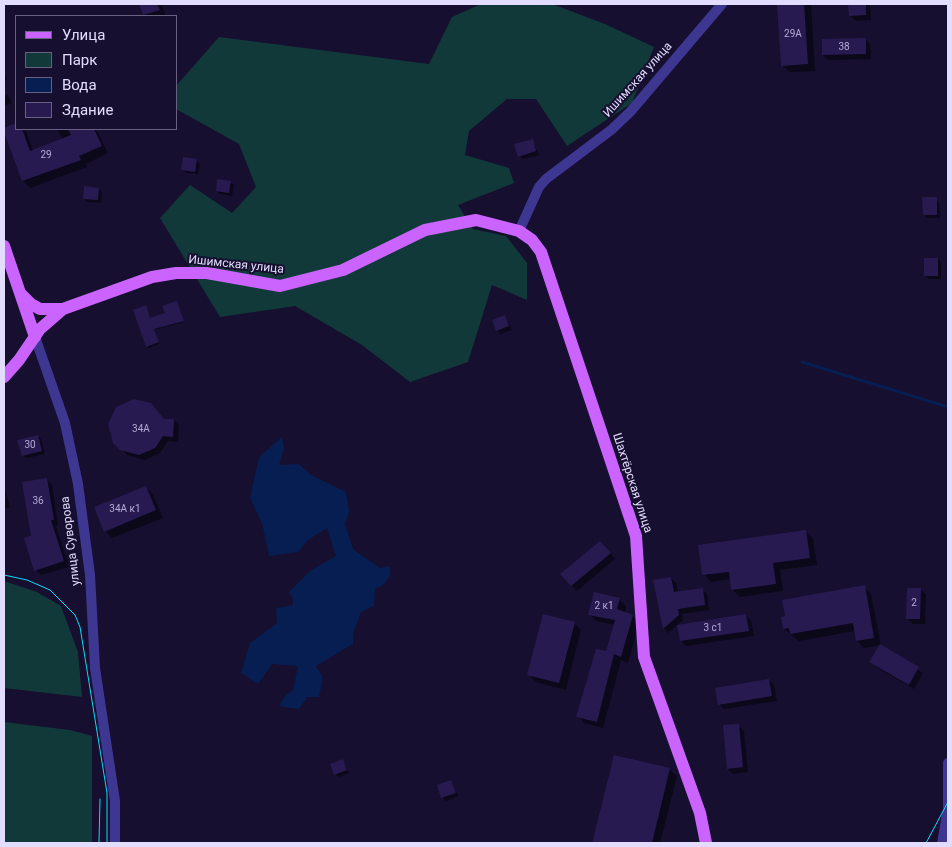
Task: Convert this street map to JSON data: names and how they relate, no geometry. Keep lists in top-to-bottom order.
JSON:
{
  "streets": {
    "main road": ["Ишимская улица", "Шахтёрская улица", "улица Суворова"]
  },
  "crossings": [
    ["Ишимская улица", "Шахтёрская улица"],
    ["Ишимская улица", "улица Суворова"]
  ],
  "house_numbers": [
    "29А",
    "38",
    "29",
    "34А",
    "30",
    "36",
    "34А к1",
    "2",
    "2 к1",
    "3 с1"
  ],
  "legend": [
    "Улица",
    "Парк",
    "Вода",
    "Здание"
  ]
}
